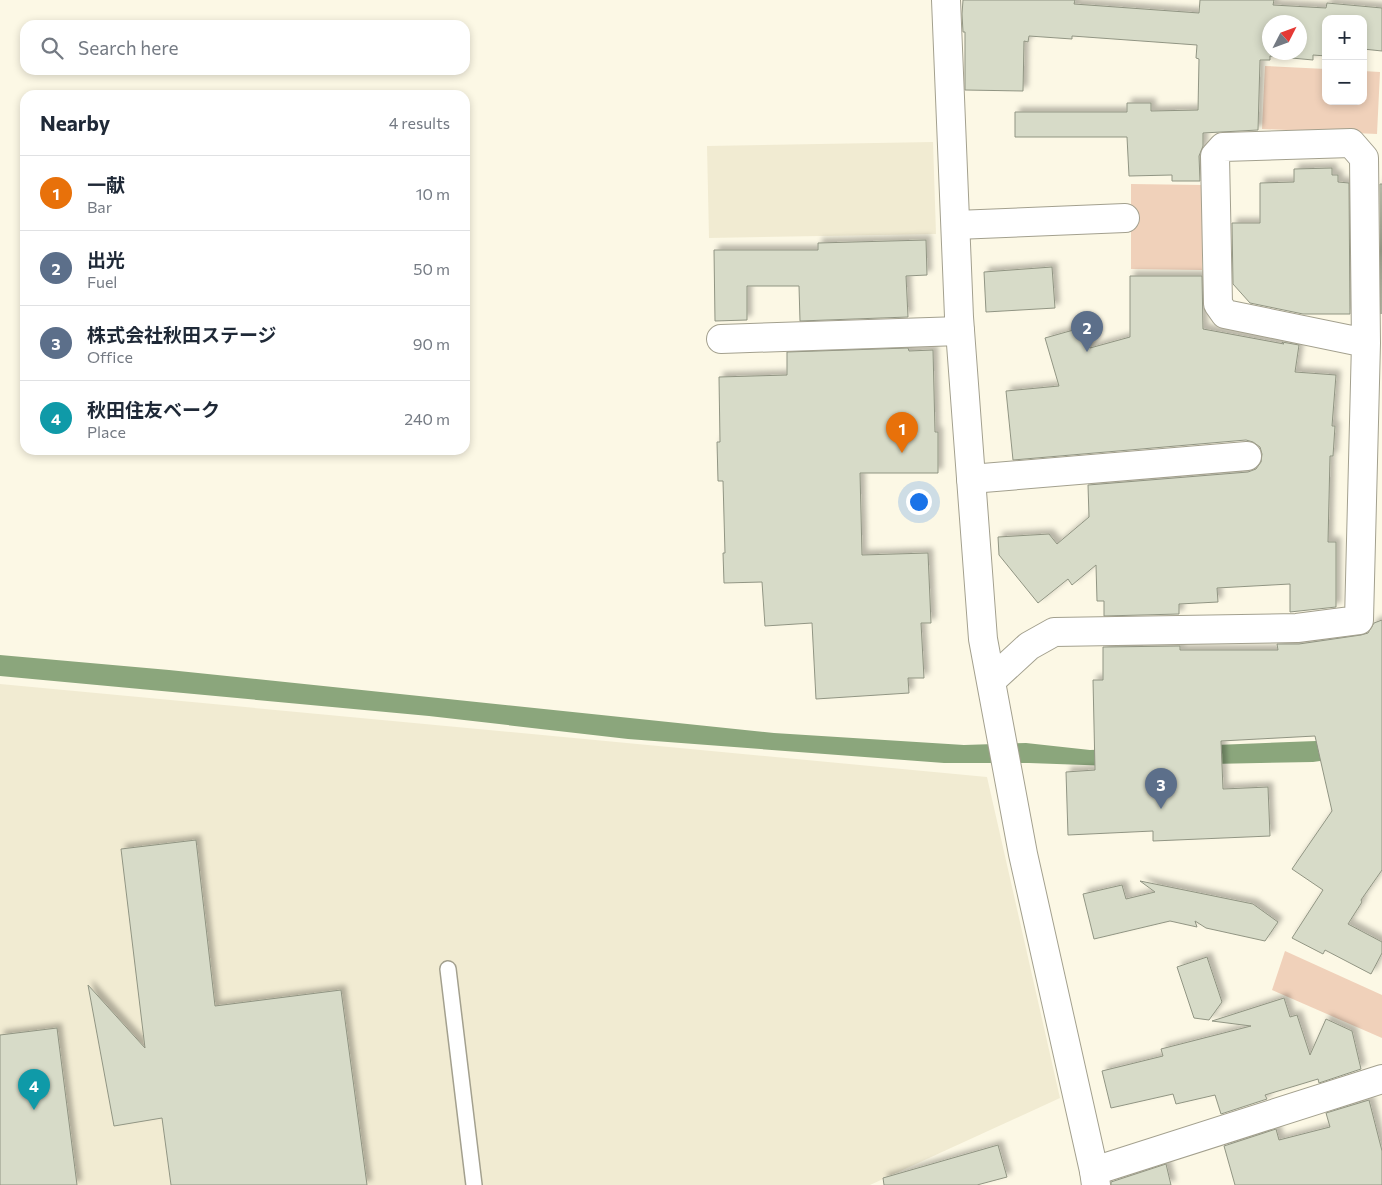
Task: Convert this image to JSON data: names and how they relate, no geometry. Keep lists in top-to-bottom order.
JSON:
{
  "north": "top right",
  "page": {
    "map_buttons": ["+", "−"],
    "search": "Search here",
    "heading": ["Nearby", "4 results"],
    "list": [
      {
        "mark": "1",
        "name": "一献",
        "note": "Bar",
        "value": "10 m"
      },
      {
        "mark": "2",
        "name": "出光",
        "note": "Fuel",
        "value": "50 m"
      },
      {
        "mark": "3",
        "name": "株式会社秋田ステージ",
        "note": "Office",
        "value": "90 m"
      },
      {
        "mark": "4",
        "name": "秋田住友ベーク",
        "note": "Place",
        "value": "240 m"
      }
    ],
    "pins": [
      "2",
      "1",
      "3",
      "4"
    ]
  }
}
